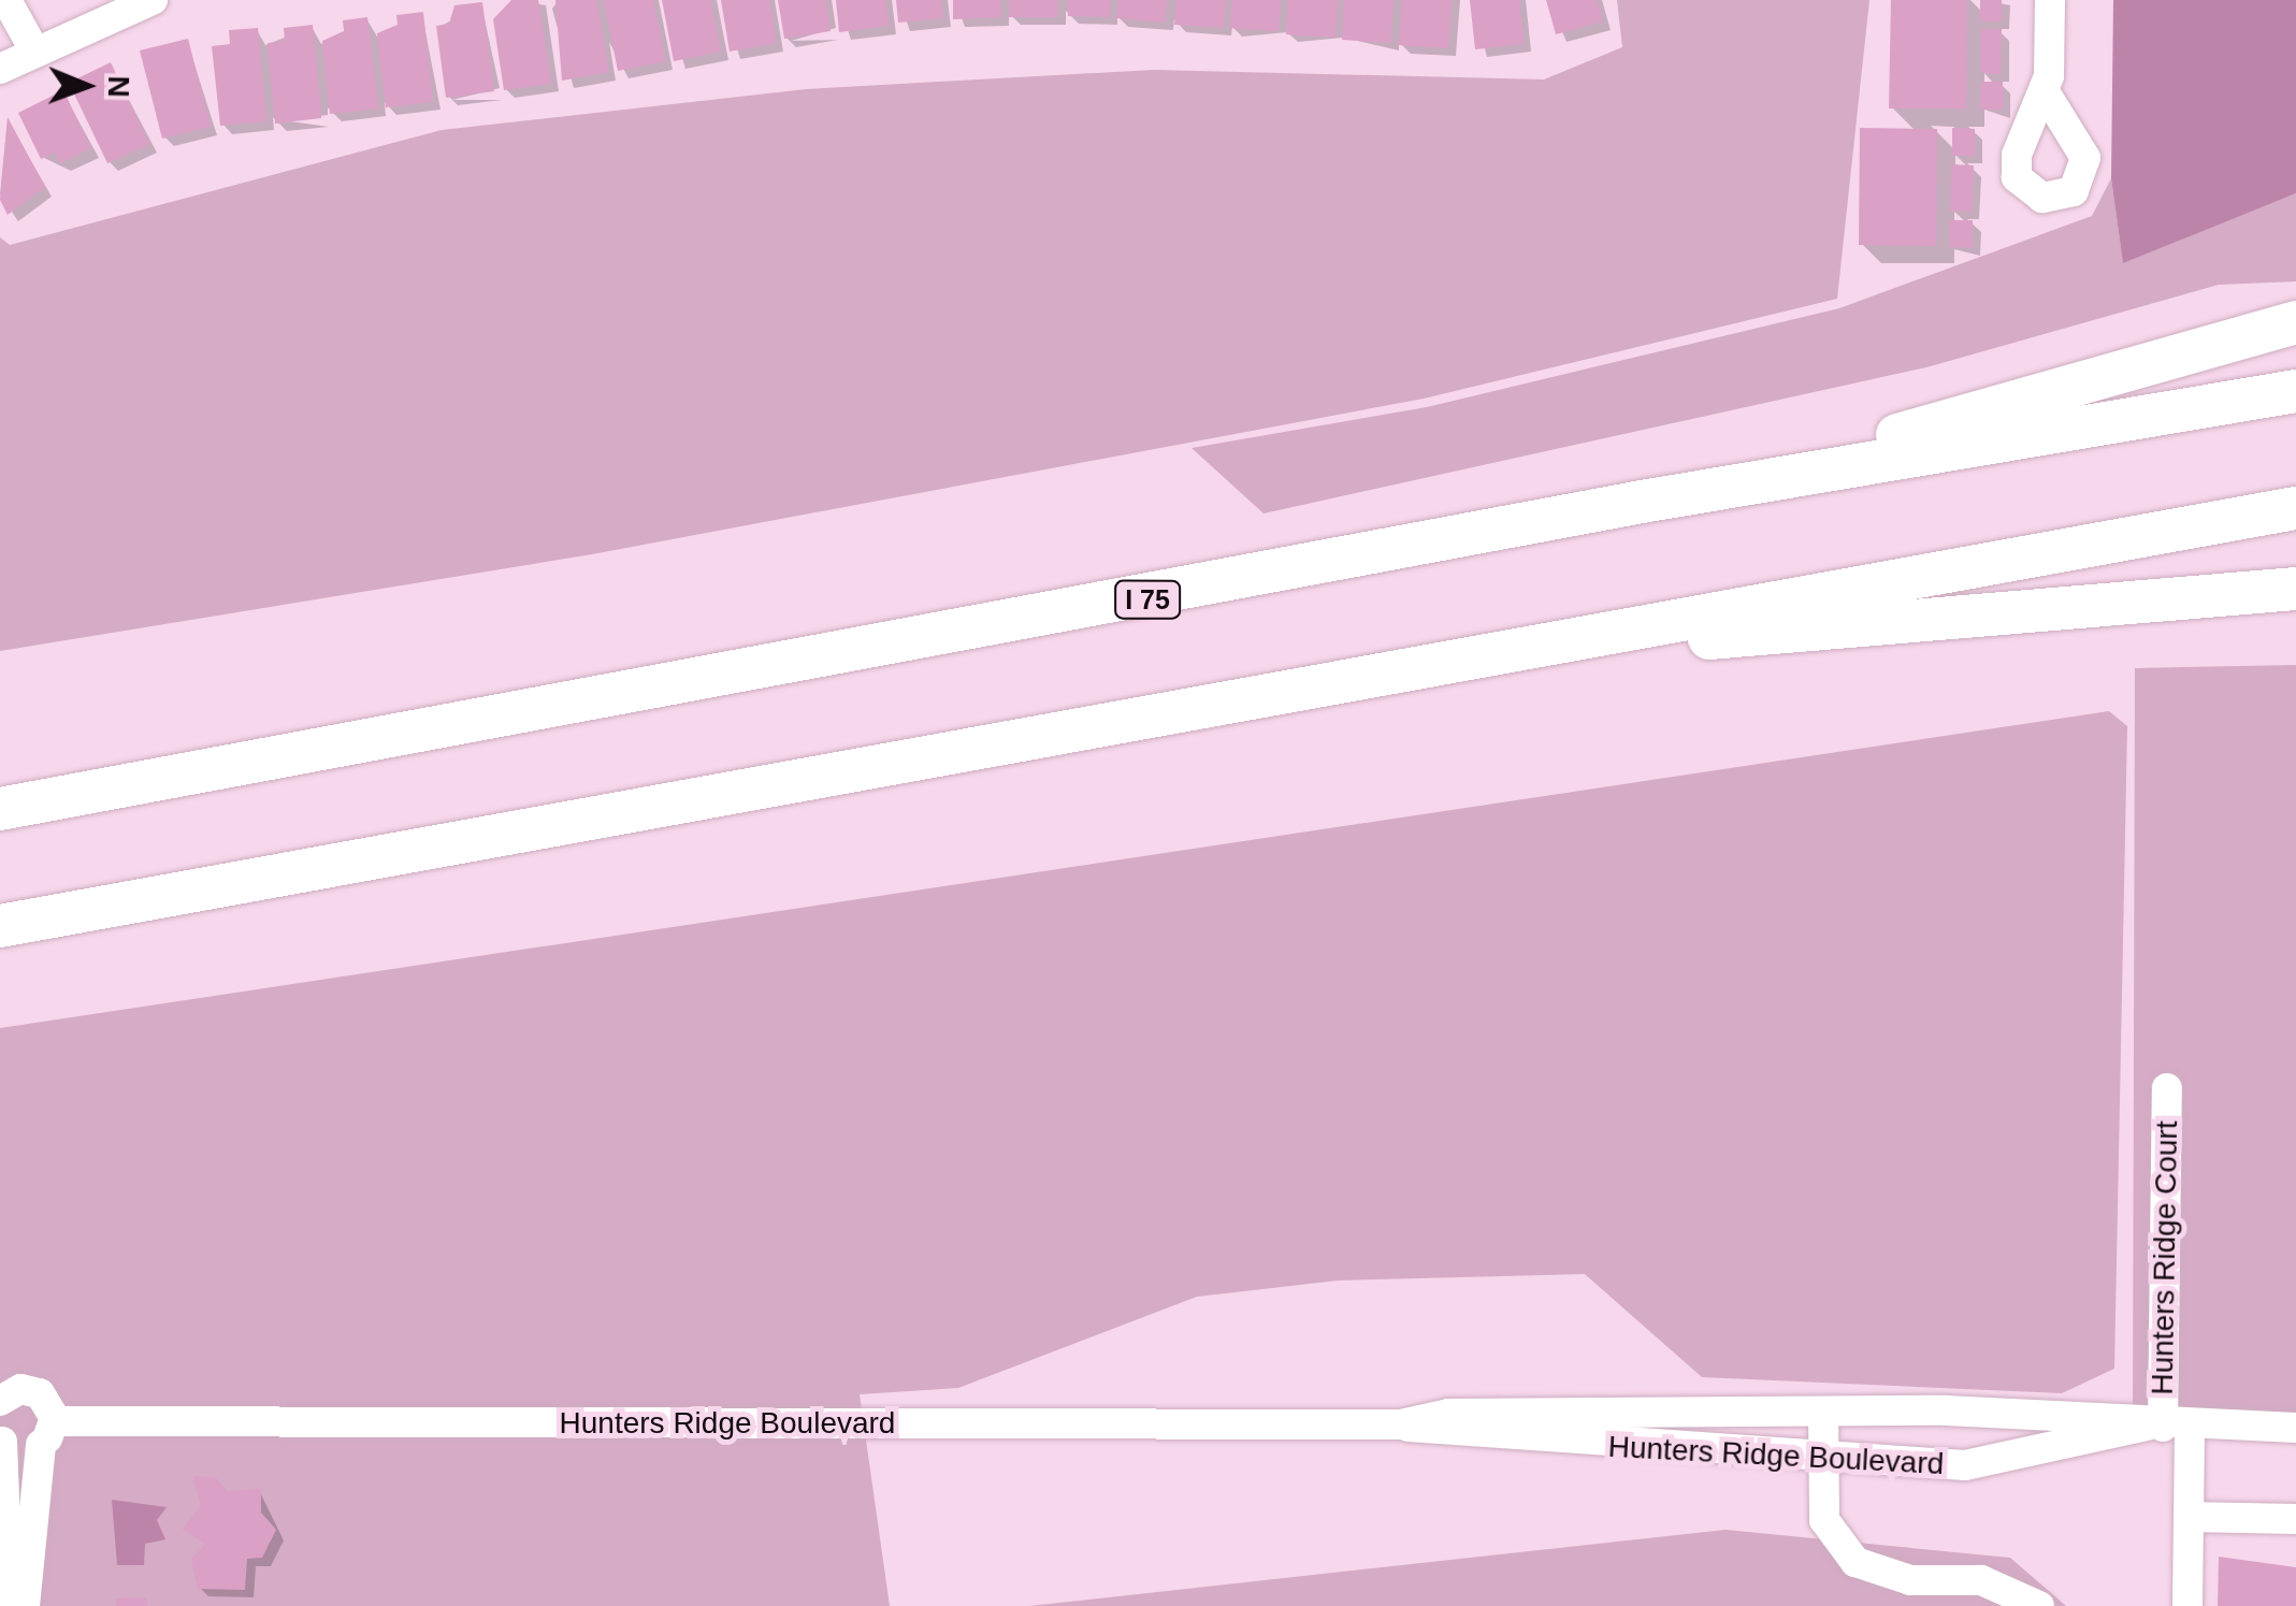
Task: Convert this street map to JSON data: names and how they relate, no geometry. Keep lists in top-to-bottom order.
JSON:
{
  "streets": {
    "highway": ["I 75"],
    "street": ["Hunters Ridge Court", "Hunters Ridge Boulevard"]
  },
  "crossings": [
    ["Hunters Ridge Court", "Hunters Ridge Boulevard"]
  ],
  "north": "right"
}
